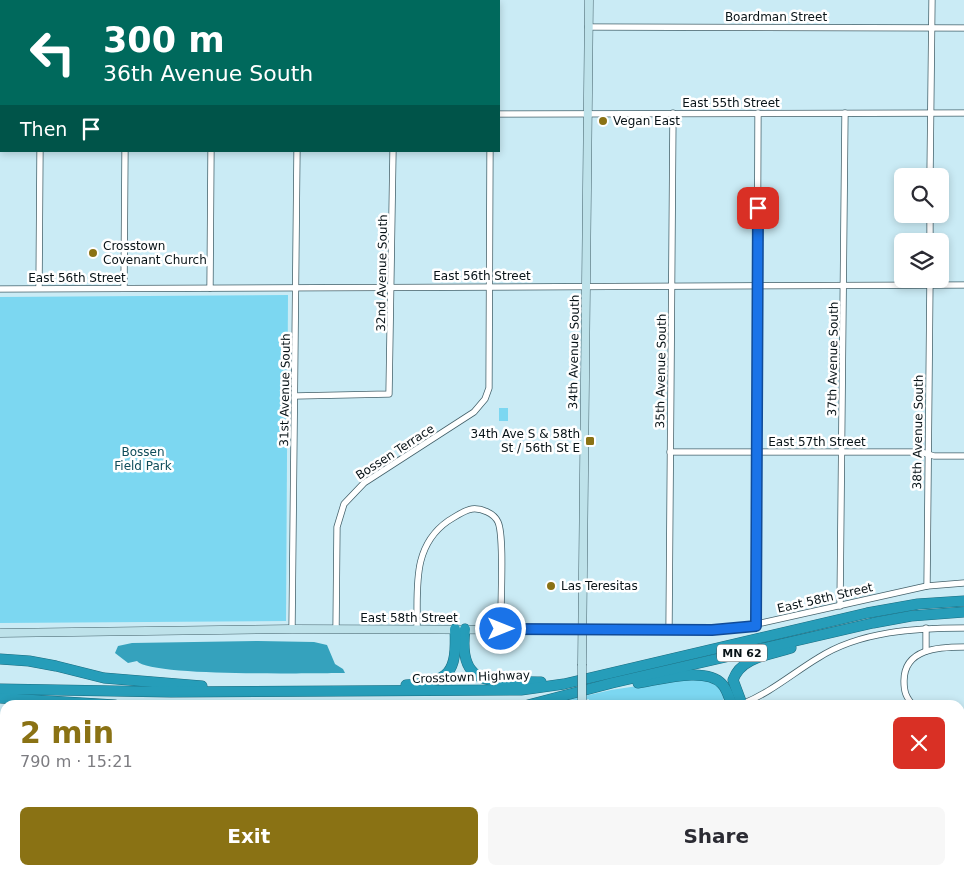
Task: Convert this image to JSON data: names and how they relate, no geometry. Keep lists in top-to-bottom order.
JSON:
{
  "streets": {
    "highway": ["MN 62", "Crosstown Highway"],
    "street": [
      "Boardman Street",
      "East 55th Street",
      "32nd Avenue South",
      "East 56th Street",
      "34th Avenue South",
      "37th Avenue South",
      "35th Avenue South",
      "31st Avenue South",
      "38th Avenue South",
      "East 57th Street",
      "Bossen Terrace",
      "East 58th Street"
    ]
  },
  "crossings": [
    ["Boardman Street", "34th Avenue South"],
    ["East 55th Street", "34th Avenue South"],
    ["East 55th Street", "37th Avenue South"],
    ["East 55th Street", "35th Avenue South"],
    ["32nd Avenue South", "East 56th Street"],
    ["32nd Avenue South", "31st Avenue South"],
    ["East 56th Street", "34th Avenue South"],
    ["East 56th Street", "37th Avenue South"],
    ["East 56th Street", "35th Avenue South"],
    ["East 56th Street", "31st Avenue South"],
    ["East 56th Street", "Bossen Terrace"],
    ["34th Avenue South", "East 58th Street"],
    ["37th Avenue South", "East 57th Street"],
    ["37th Avenue South", "East 58th Street"],
    ["35th Avenue South", "East 57th Street"],
    ["35th Avenue South", "East 58th Street"],
    ["31st Avenue South", "East 58th Street"],
    ["38th Avenue South", "East 57th Street"],
    ["38th Avenue South", "East 58th Street"],
    ["Bossen Terrace", "East 58th Street"]
  ],
  "parks": ["Bossen Field Park"],
  "places": {
    "other": ["Vegan East", "Crosstown Covenant Church", "Las Teresitas"],
    "transit": ["34th Ave S & 58th St / 56th St E"]
  },
  "page": {
    "turn": ["300 m", "36th Avenue South"],
    "then": "Then",
    "heading": ["2 min", "790 m · 15:21"],
    "buttons": ["Exit", "Share"]
  }
}
